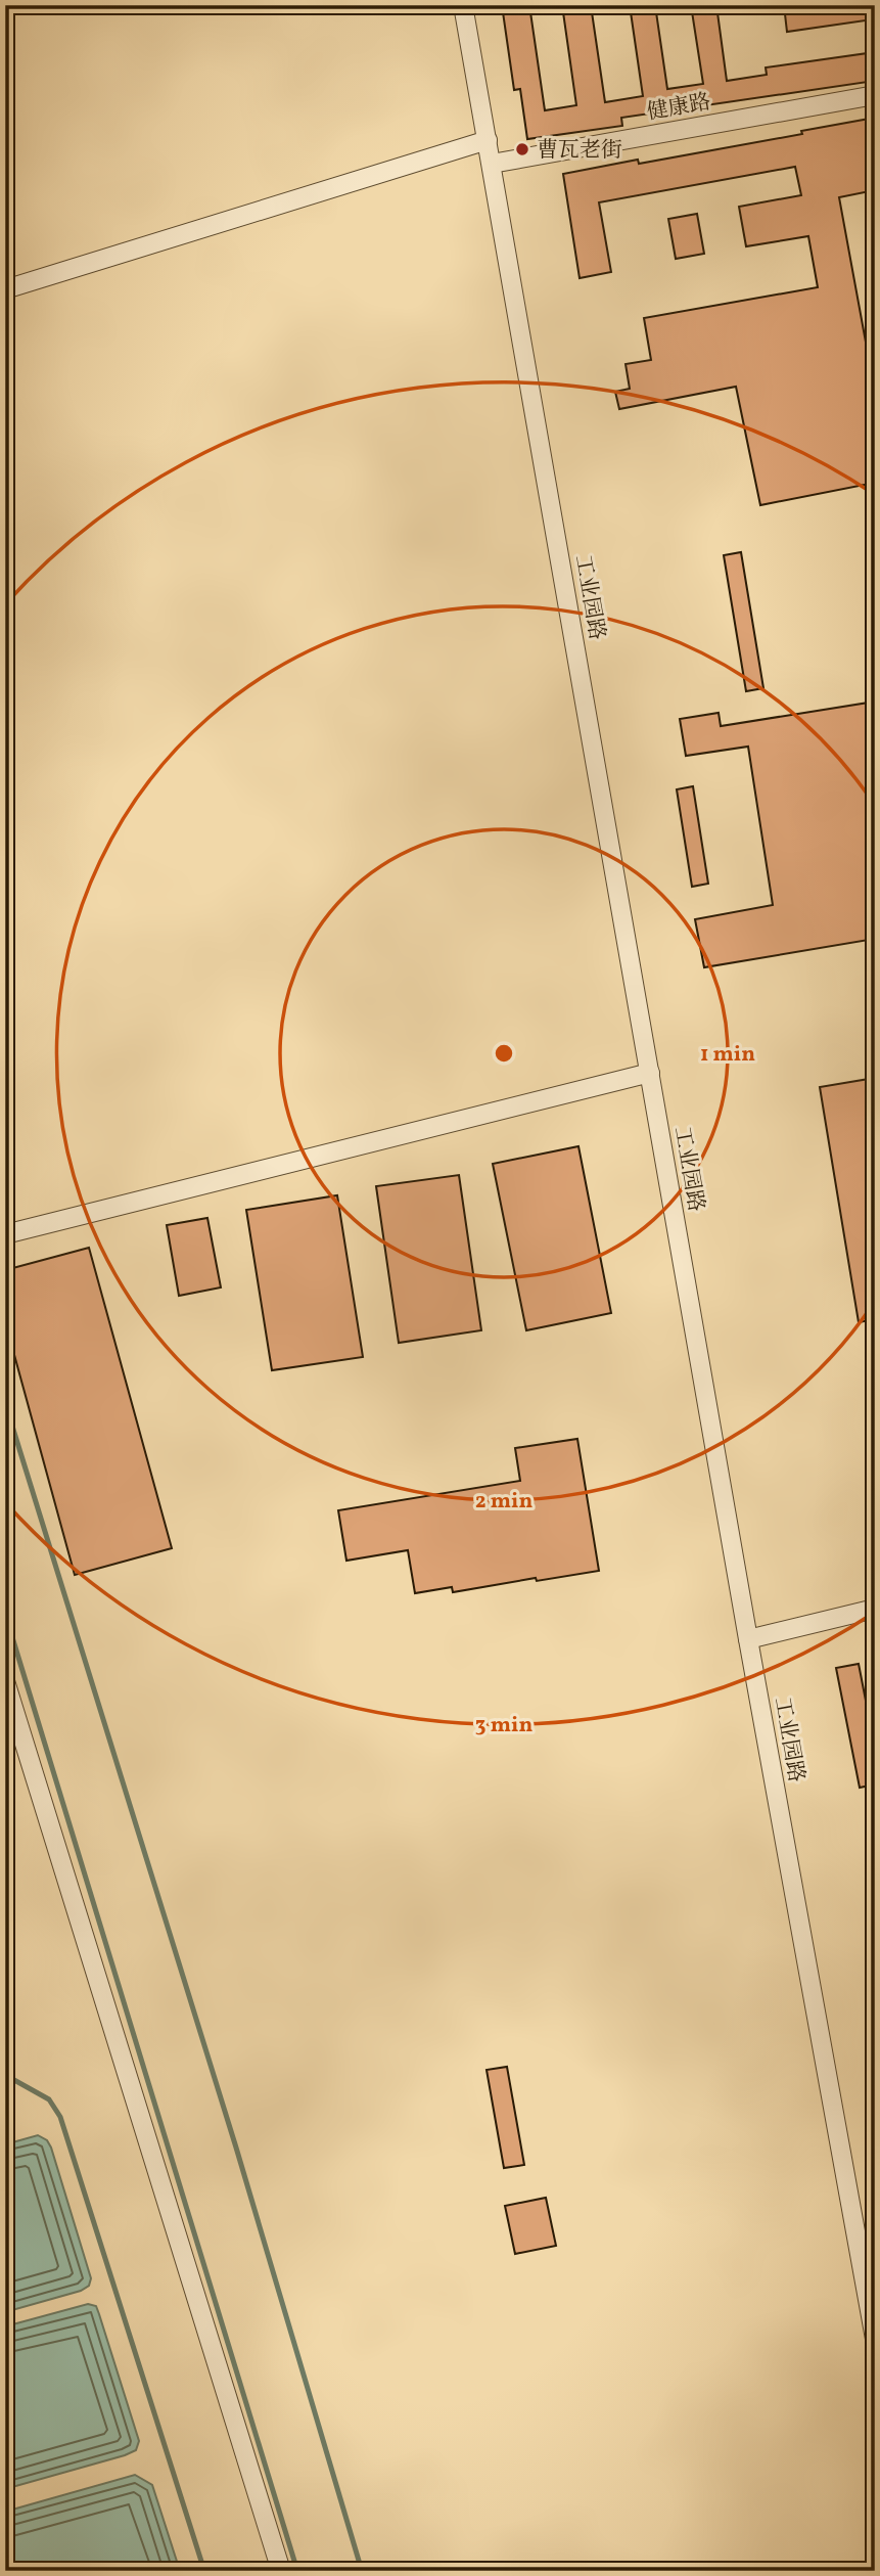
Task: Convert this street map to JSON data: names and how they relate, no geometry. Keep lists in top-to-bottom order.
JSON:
{
  "streets": {
    "street": ["健康路", "工业园路"]
  },
  "crossings": [
    ["健康路", "工业园路"]
  ],
  "places": ["曹瓦老街"],
  "rings": ["1 min", "2 min", "3 min"]
}
